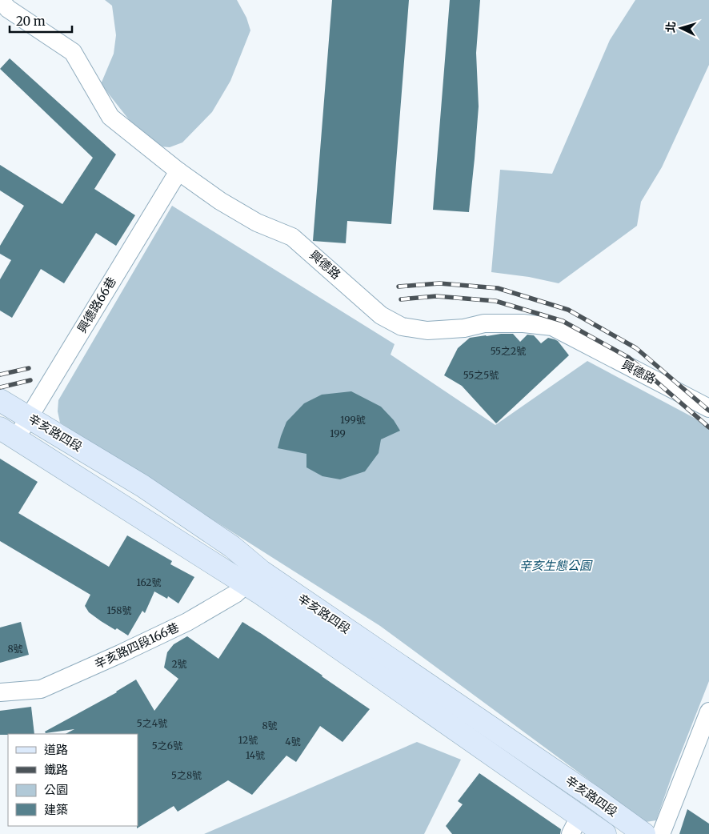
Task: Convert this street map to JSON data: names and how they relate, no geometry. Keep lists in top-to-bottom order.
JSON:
{
  "streets": {
    "main road": ["辛亥路四段"],
    "street": ["興德路", "興德路66巷", "辛亥路四段166巷"]
  },
  "crossings": [
    ["興德路", "興德路66巷"],
    ["興德路66巷", "辛亥路四段"],
    ["辛亥路四段", "辛亥路四段166巷"]
  ],
  "parks": ["辛亥生態公園"],
  "house_numbers": [
    "55之2號",
    "55之5號",
    "199號",
    "199",
    "162號",
    "158號",
    "8號",
    "2號",
    "5之4號",
    "8號",
    "12號",
    "4號",
    "5之6號",
    "14號",
    "5之8號"
  ],
  "legend": [
    "道路",
    "鐵路",
    "公園",
    "建築"
  ],
  "scale_bar": "20 m",
  "north": "left"
}
